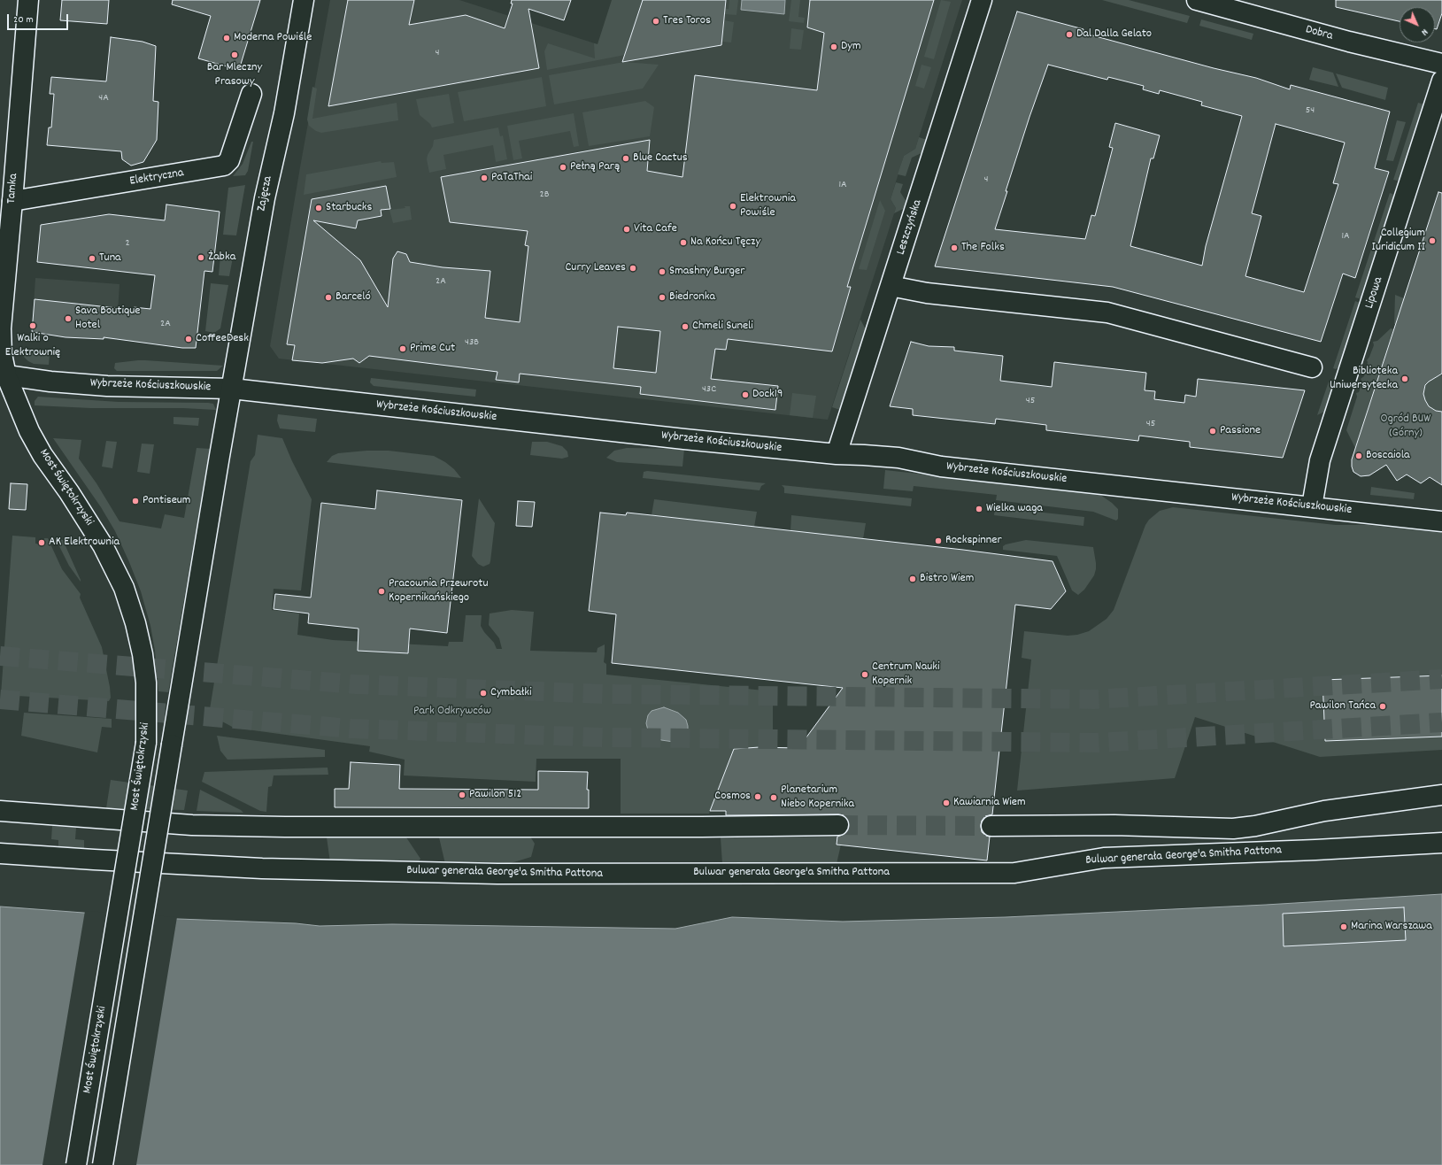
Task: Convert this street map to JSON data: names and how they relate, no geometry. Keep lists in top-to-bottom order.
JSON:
{
  "streets": {
    "street": [
      "Dobra",
      "Elektryczna",
      "Tamka",
      "Zajęcza",
      "Leszczyńska",
      "Lipowa",
      "Wybrzeże Kościuszkowskie",
      "Most Świętokrzyski",
      "Bulwar generała George'a Smitha Pattona"
    ]
  },
  "crossings": [
    ["Elektryczna", "Tamka"],
    ["Tamka", "Wybrzeże Kościuszkowskie"],
    ["Tamka", "Most Świętokrzyski"],
    ["Zajęcza", "Wybrzeże Kościuszkowskie"],
    ["Zajęcza", "Most Świętokrzyski"],
    ["Leszczyńska", "Wybrzeże Kościuszkowskie"],
    ["Lipowa", "Wybrzeże Kościuszkowskie"],
    ["Wybrzeże Kościuszkowskie", "Most Świętokrzyski"]
  ],
  "parks": ["Ogród BUW (Górny)", "Park Odkrywców"],
  "places": [
    "Tres Toros",
    "Dal Dalla Gelato",
    "Moderna Powiśle",
    "Dym",
    "Bar Mleczny Prasowy",
    "Blue Cactus",
    "Pełną Parą",
    "PaTaThai",
    "Elektrownia Powiśle",
    "Starbucks",
    "Vita Cafe",
    "Collegium Iuridicum II",
    "Na Końcu Tęczy",
    "The Folks",
    "Żabka",
    "Tuna",
    "Curry Leaves",
    "Smashny Burger",
    "Barceló",
    "Biedronka",
    "Sava Boutique Hotel",
    "Walki o Elektrownię",
    "Chmeli Suneli",
    "CoffeeDesk",
    "Prime Cut",
    "Biblioteka Uniwersytecka",
    "Dock19",
    "Passione",
    "Boscaiola",
    "Pontiseum",
    "Wielka waga",
    "Rockspinner",
    "AK Elektrownia",
    "Bistro Wiem",
    "Pracownia Przewrotu Kopernikańskiego",
    "Centrum Nauki Kopernik",
    "Cymbałki",
    "Pawilon Tańca",
    "Pawilon 512",
    "Cosmos",
    "Planetarium Niebo Kopernika",
    "Kawiarnia Wiem",
    "Marina Warszawa"
  ],
  "house_numbers": [
    "4",
    "4A",
    "54",
    "4",
    "1A",
    "2B",
    "1A",
    "2",
    "2A",
    "2A",
    "43B",
    "43C",
    "45",
    "45"
  ],
  "scale_bar": "20 m",
  "north": "bottom right"
}
